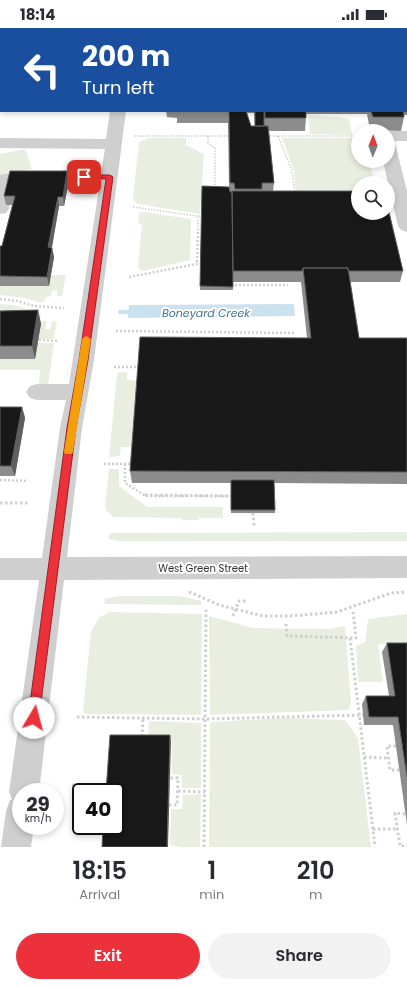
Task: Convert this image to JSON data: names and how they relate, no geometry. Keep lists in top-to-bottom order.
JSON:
{
  "streets": {
    "street": ["West Green Street"]
  },
  "water": ["Boneyard Creek"],
  "north": "top",
  "page": {
    "status": "18:14",
    "turn": ["200 m", "Turn left"],
    "speed": "29 km/h",
    "limit": "40",
    "eta": [
      "18:15",
      "Arrival",
      "1",
      "min",
      "210",
      "m"
    ],
    "buttons": ["Exit", "Share"]
  }
}
